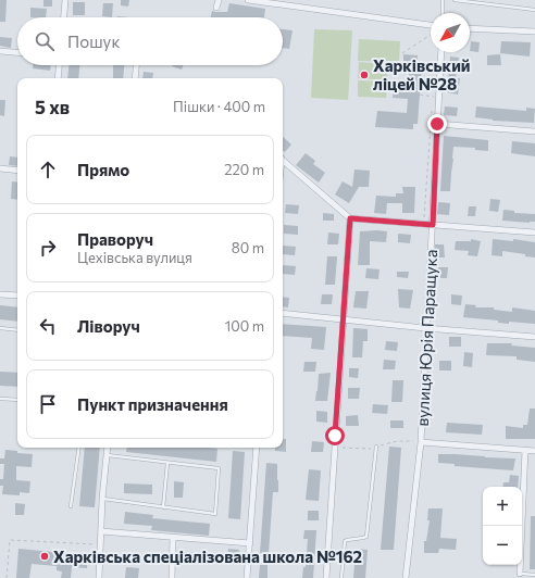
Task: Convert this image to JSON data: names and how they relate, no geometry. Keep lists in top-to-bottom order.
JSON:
{
  "streets": {
    "street": ["вулиця Юрія Паращука"]
  },
  "places": ["Харківський ліцей №28", "Харківська спеціалізована школа №162"],
  "north": "bottom left",
  "page": {
    "search": "Пошук",
    "heading": ["5 хв", "Пішки · 400 m"],
    "list": [
      ["Прямо", "220 m"],
      ["Праворуч", "Цехівська вулиця", "80 m"],
      ["Ліворуч", "100 m"],
      "Пункт призначення"
    ],
    "map_buttons": ["+", "−"]
  }
}
